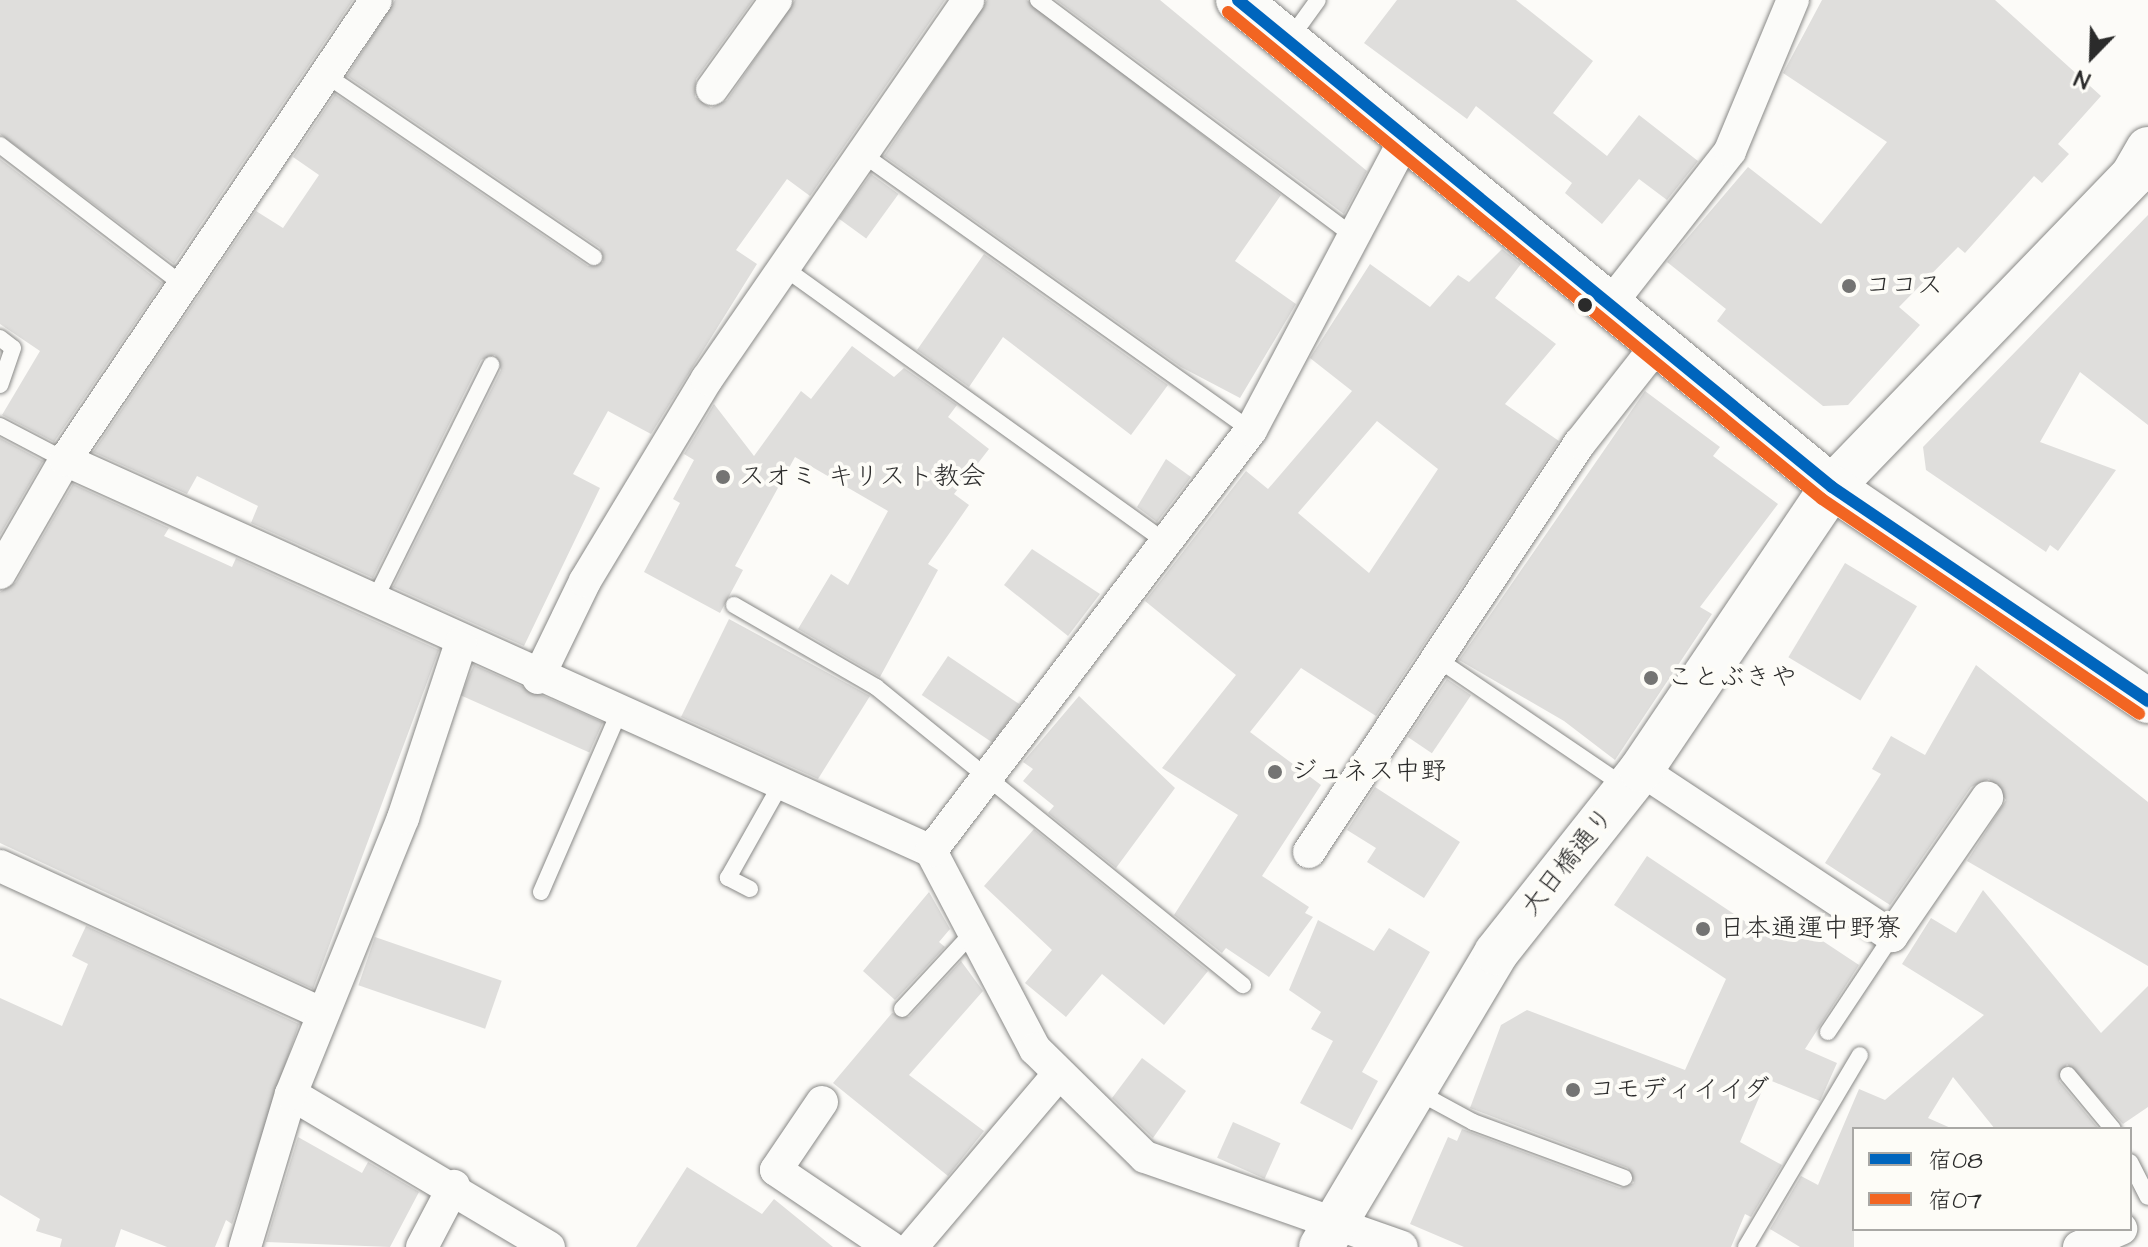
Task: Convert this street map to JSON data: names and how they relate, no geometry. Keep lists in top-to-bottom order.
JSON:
{
  "streets": {
    "street": ["大日橋通り"]
  },
  "places": [
    "ココス",
    "スオミ キリスト教会",
    "ことぶきや",
    "ジュネス中野",
    "日本通運中野寮",
    "コモディイイダ"
  ],
  "lines": ["transit line 宿08", "transit line 宿07"],
  "legend": ["宿08", "宿07"],
  "north": "bottom left"
}
